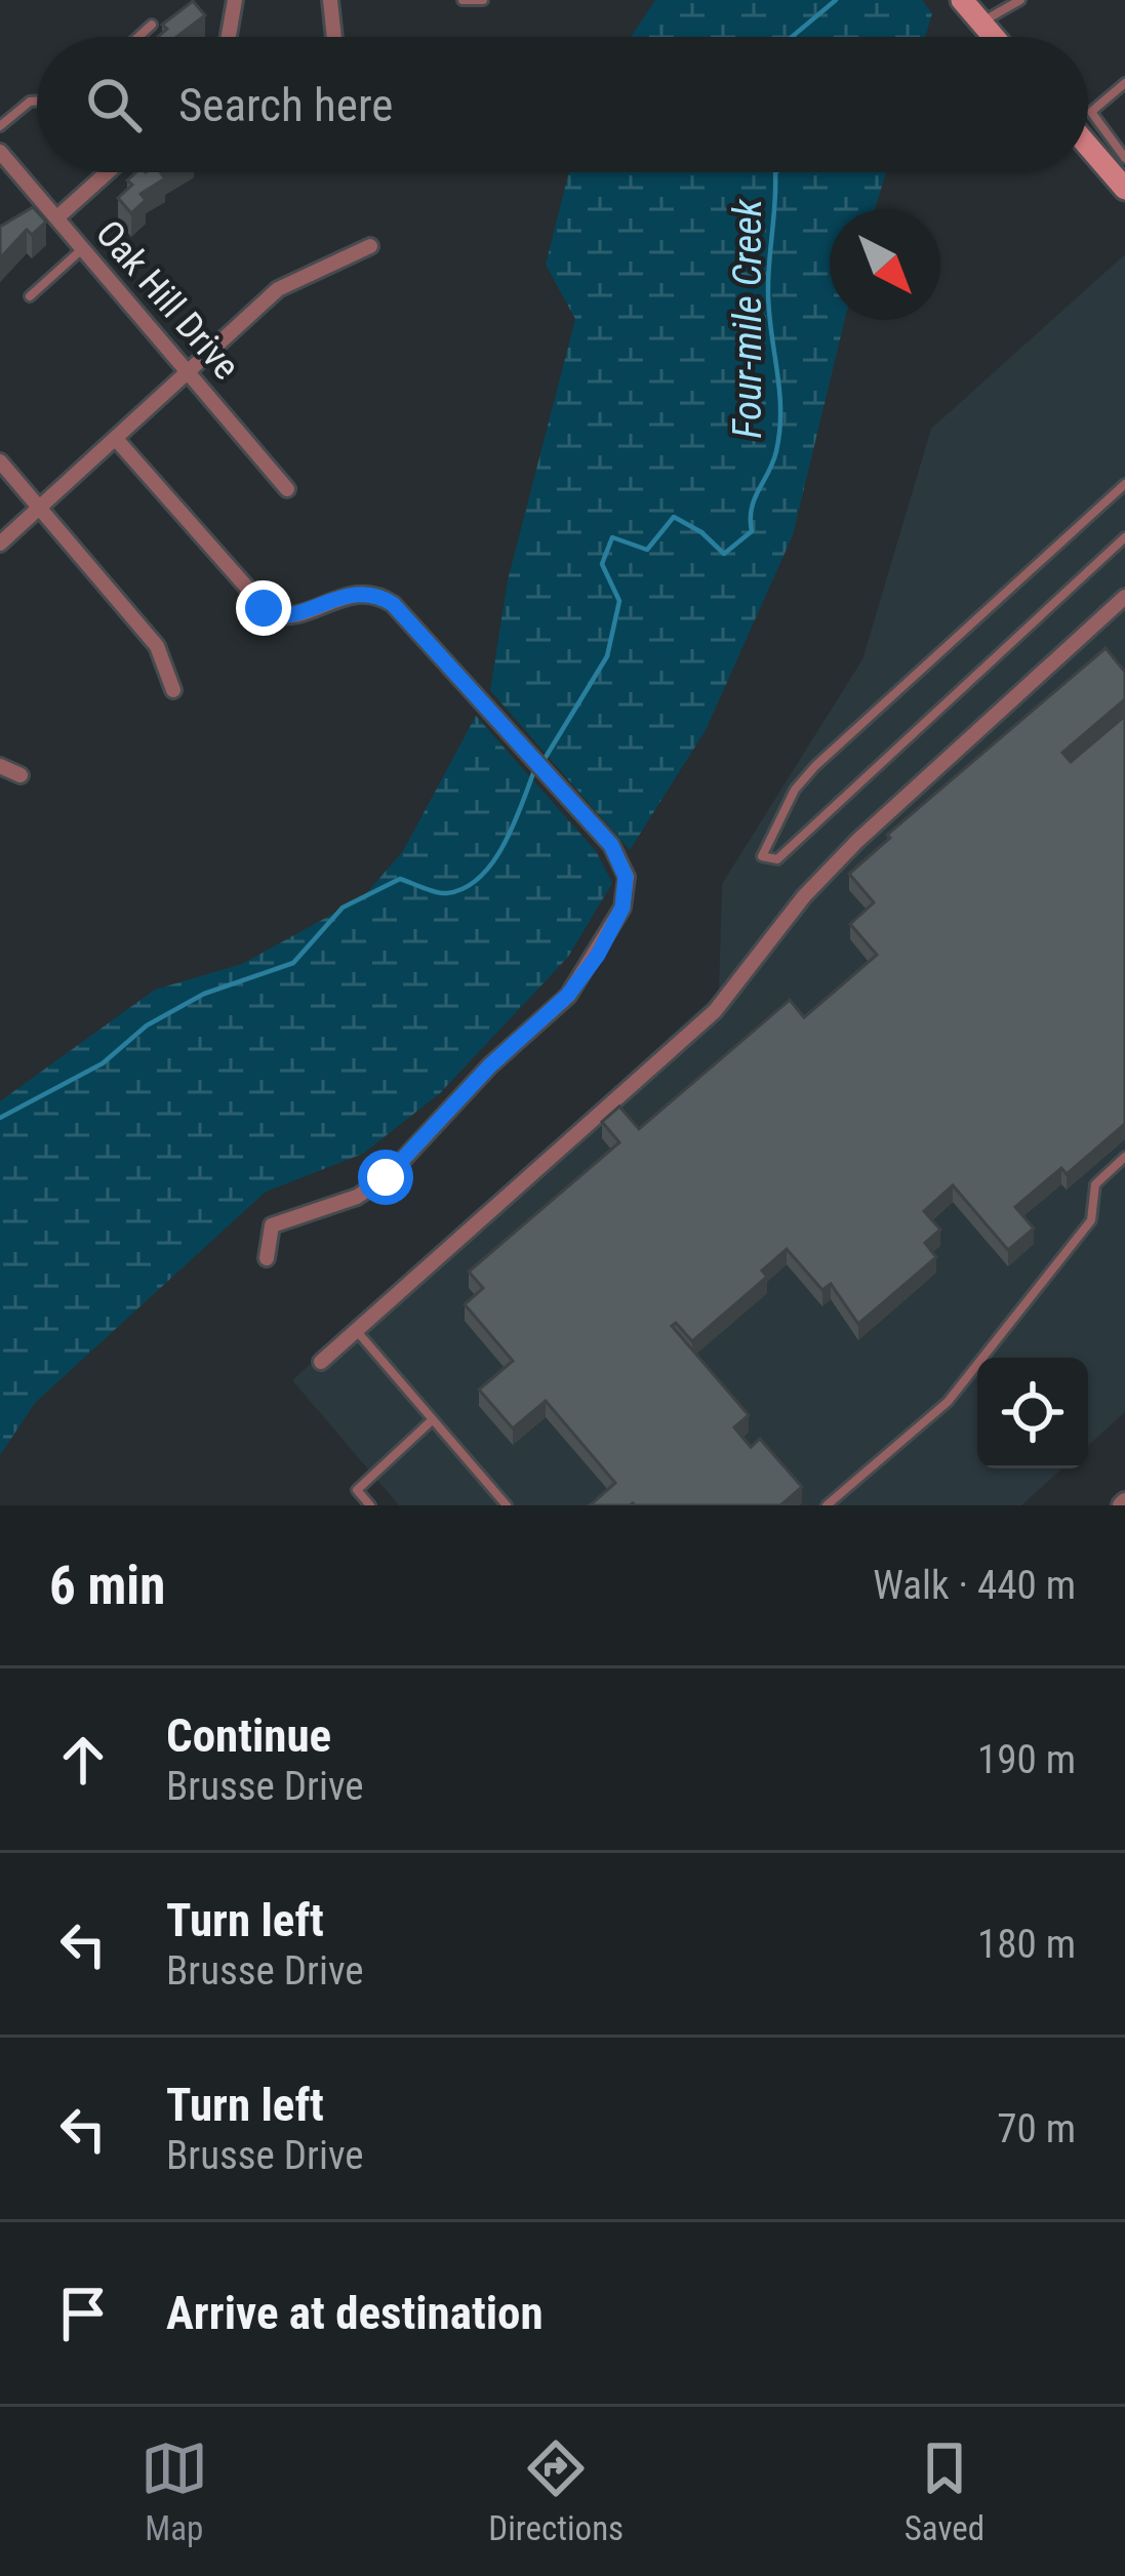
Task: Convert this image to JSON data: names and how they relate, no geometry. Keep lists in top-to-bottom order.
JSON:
{
  "streets": {
    "street": ["Oak Hill Drive"]
  },
  "water": ["Four-mile Creek"],
  "north": "bottom right",
  "page": {
    "search": "Search here",
    "heading": ["6 min", "Walk · 440 m"],
    "list": [
      ["Continue", "Brusse Drive", "190 m"],
      ["Turn left", "Brusse Drive", "180 m"],
      ["Turn left", "Brusse Drive", "70 m"],
      "Arrive at destination"
    ],
    "nav": ["Map", "Directions", "Saved"]
  }
}
